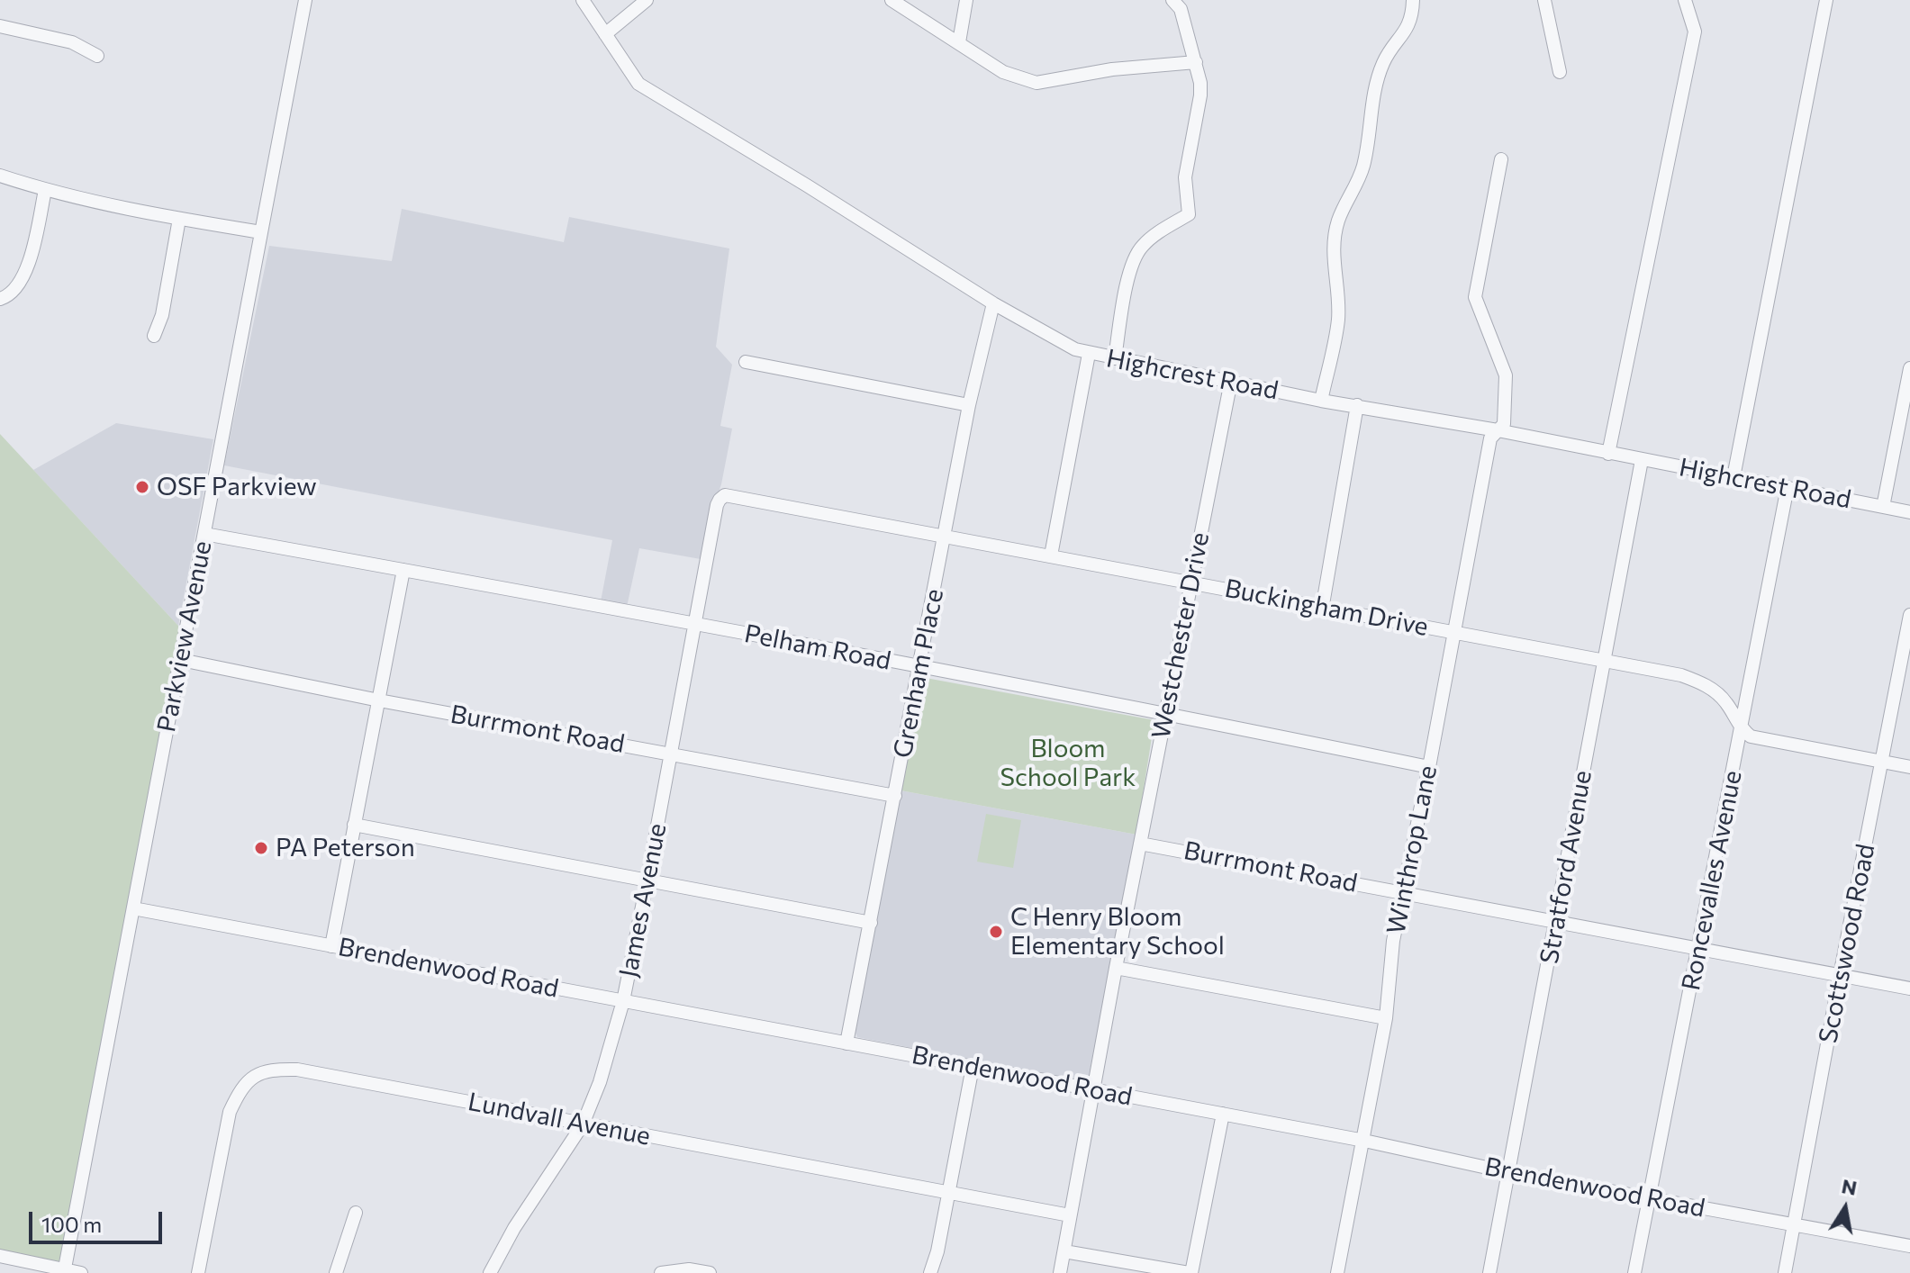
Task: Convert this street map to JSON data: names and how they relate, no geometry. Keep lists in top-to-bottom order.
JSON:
{
  "streets": {
    "street": [
      "Highcrest Road",
      "Buckingham Drive",
      "Westchester Drive",
      "Parkview Avenue",
      "Pelham Road",
      "Grenham Place",
      "Burrmont Road",
      "Winthrop Lane",
      "Stratford Avenue",
      "Roncevalles Avenue",
      "James Avenue",
      "Scottswood Road",
      "Brendenwood Road",
      "Lundvall Avenue"
    ]
  },
  "crossings": [
    ["Highcrest Road", "Westchester Drive"],
    ["Highcrest Road", "Grenham Place"],
    ["Highcrest Road", "Winthrop Lane"],
    ["Highcrest Road", "Stratford Avenue"],
    ["Highcrest Road", "Roncevalles Avenue"],
    ["Buckingham Drive", "Westchester Drive"],
    ["Buckingham Drive", "Grenham Place"],
    ["Buckingham Drive", "Winthrop Lane"],
    ["Buckingham Drive", "Stratford Avenue"],
    ["Buckingham Drive", "Roncevalles Avenue"],
    ["Buckingham Drive", "James Avenue"],
    ["Westchester Drive", "Pelham Road"],
    ["Westchester Drive", "Burrmont Road"],
    ["Westchester Drive", "Brendenwood Road"],
    ["Westchester Drive", "Lundvall Avenue"],
    ["Parkview Avenue", "Pelham Road"],
    ["Parkview Avenue", "Burrmont Road"],
    ["Parkview Avenue", "Brendenwood Road"],
    ["Pelham Road", "Grenham Place"],
    ["Pelham Road", "Winthrop Lane"],
    ["Pelham Road", "James Avenue"],
    ["Grenham Place", "Burrmont Road"],
    ["Grenham Place", "Brendenwood Road"],
    ["Burrmont Road", "Winthrop Lane"],
    ["Burrmont Road", "Stratford Avenue"],
    ["Burrmont Road", "Roncevalles Avenue"],
    ["Burrmont Road", "James Avenue"],
    ["Burrmont Road", "Scottswood Road"],
    ["Winthrop Lane", "Brendenwood Road"],
    ["Stratford Avenue", "Brendenwood Road"],
    ["Roncevalles Avenue", "Brendenwood Road"],
    ["James Avenue", "Brendenwood Road"],
    ["James Avenue", "Lundvall Avenue"],
    ["Scottswood Road", "Brendenwood Road"]
  ],
  "parks": ["Bloom School Park"],
  "places": ["OSF Parkview", "PA Peterson", "C Henry Bloom Elementary School"],
  "scale_bar": "100 m",
  "north": "top"
}
